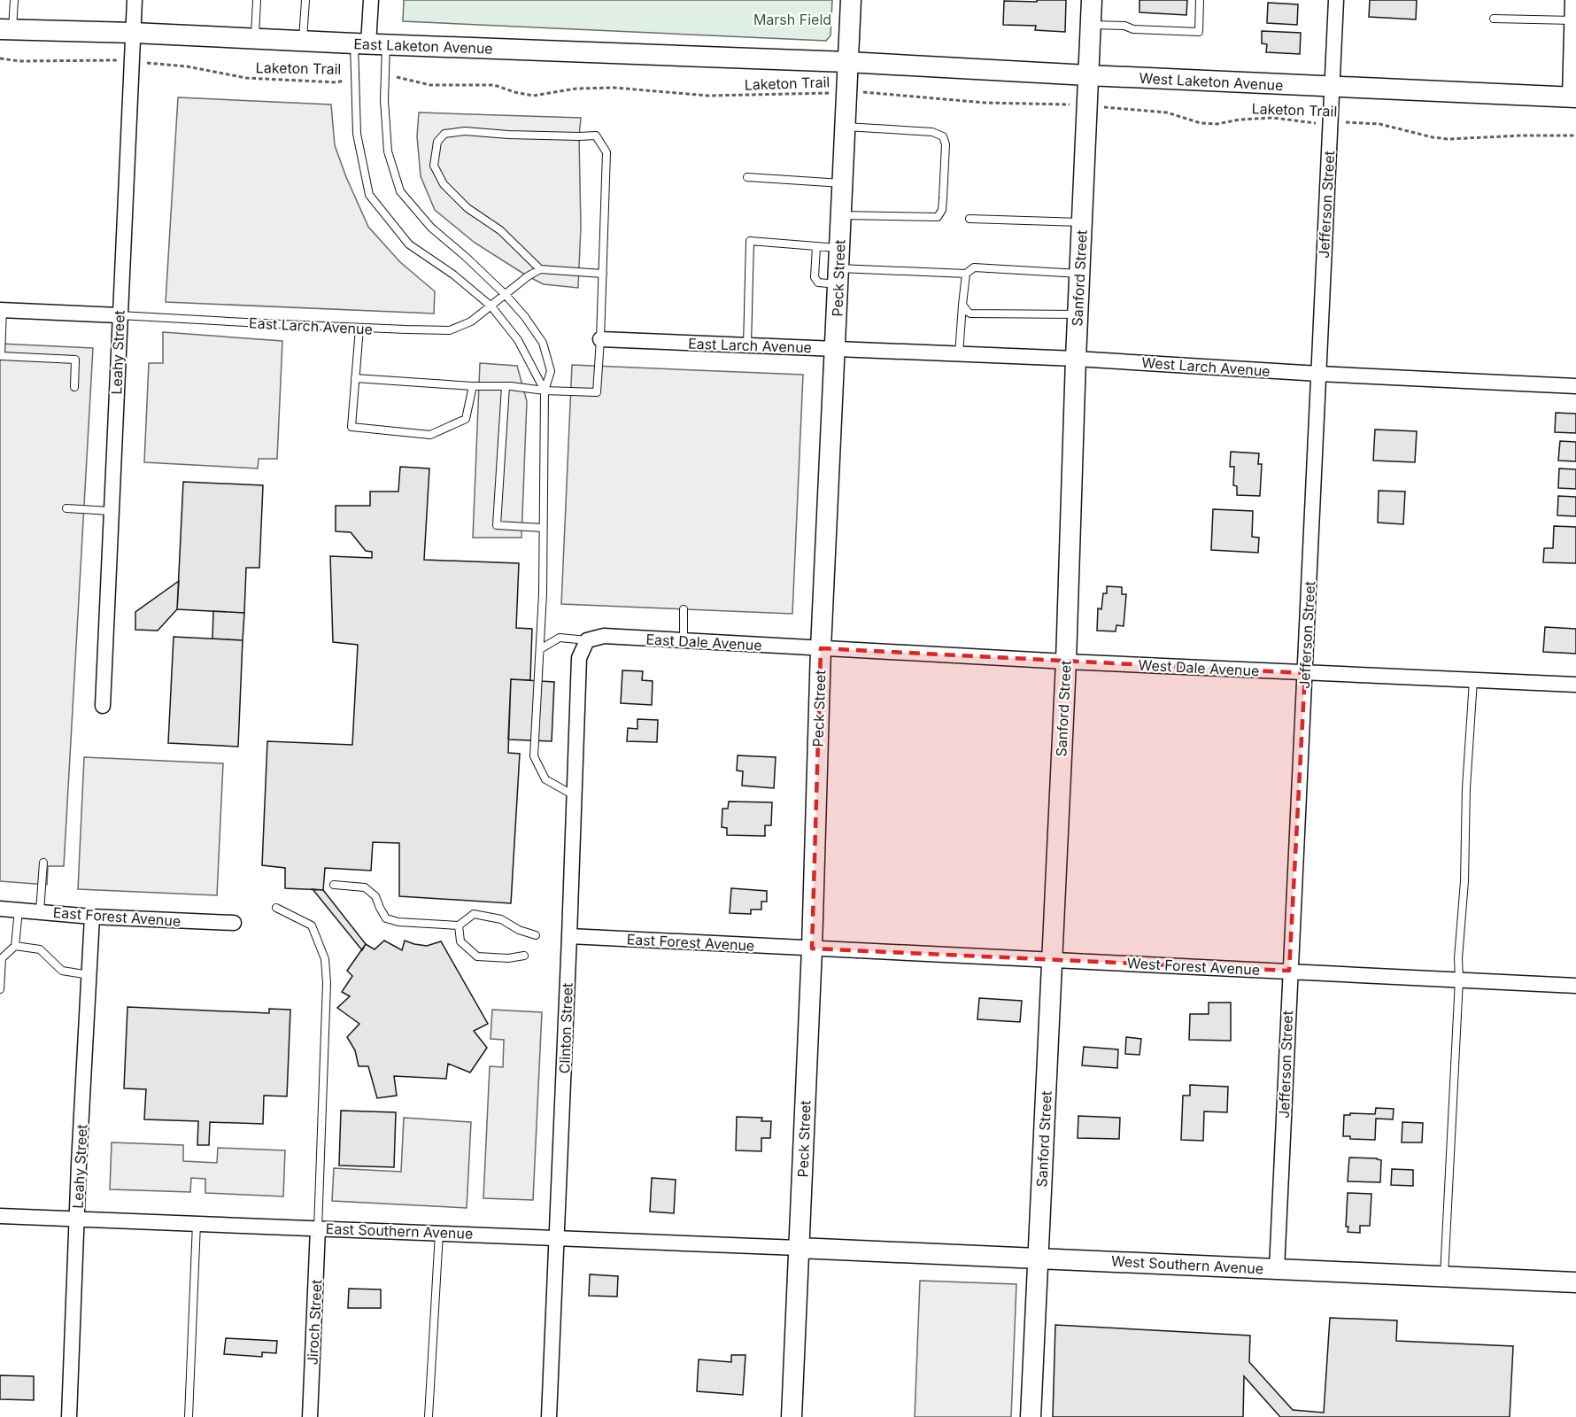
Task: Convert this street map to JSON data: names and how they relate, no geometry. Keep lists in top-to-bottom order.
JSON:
{
  "streets": {
    "street": [
      "East Laketon Avenue",
      "West Laketon Avenue",
      "Jefferson Street",
      "Peck Street",
      "Sanford Street",
      "East Larch Avenue",
      "Leahy Street",
      "West Larch Avenue",
      "East Dale Avenue",
      "West Dale Avenue",
      "East Forest Avenue",
      "West Forest Avenue",
      "Clinton Street",
      "East Southern Avenue",
      "West Southern Avenue",
      "Jiroch Street"
    ],
    "path": ["Laketon Trail"]
  },
  "crossings": [
    ["East Laketon Avenue", "West Laketon Avenue"],
    ["East Laketon Avenue", "Peck Street"],
    ["East Laketon Avenue", "Leahy Street"],
    ["Laketon Trail", "Jefferson Street"],
    ["Laketon Trail", "Peck Street"],
    ["Laketon Trail", "Sanford Street"],
    ["Laketon Trail", "Leahy Street"],
    ["West Laketon Avenue", "Jefferson Street"],
    ["West Laketon Avenue", "Peck Street"],
    ["West Laketon Avenue", "Sanford Street"],
    ["Jefferson Street", "West Larch Avenue"],
    ["Jefferson Street", "West Dale Avenue"],
    ["Jefferson Street", "West Forest Avenue"],
    ["Jefferson Street", "West Southern Avenue"],
    ["Peck Street", "East Larch Avenue"],
    ["Peck Street", "West Larch Avenue"],
    ["Peck Street", "East Dale Avenue"],
    ["Peck Street", "West Dale Avenue"],
    ["Peck Street", "East Forest Avenue"],
    ["Peck Street", "West Forest Avenue"],
    ["Peck Street", "East Southern Avenue"],
    ["Peck Street", "West Southern Avenue"],
    ["Sanford Street", "West Larch Avenue"],
    ["Sanford Street", "West Dale Avenue"],
    ["Sanford Street", "West Forest Avenue"],
    ["Sanford Street", "West Southern Avenue"],
    ["East Larch Avenue", "Leahy Street"],
    ["East Larch Avenue", "West Larch Avenue"],
    ["Leahy Street", "East Forest Avenue"],
    ["Leahy Street", "East Southern Avenue"],
    ["East Dale Avenue", "West Dale Avenue"],
    ["East Dale Avenue", "Clinton Street"],
    ["East Forest Avenue", "West Forest Avenue"],
    ["East Forest Avenue", "Clinton Street"],
    ["Clinton Street", "East Southern Avenue"],
    ["East Southern Avenue", "West Southern Avenue"],
    ["East Southern Avenue", "Jiroch Street"]
  ],
  "parks": ["Marsh Field"]
}
